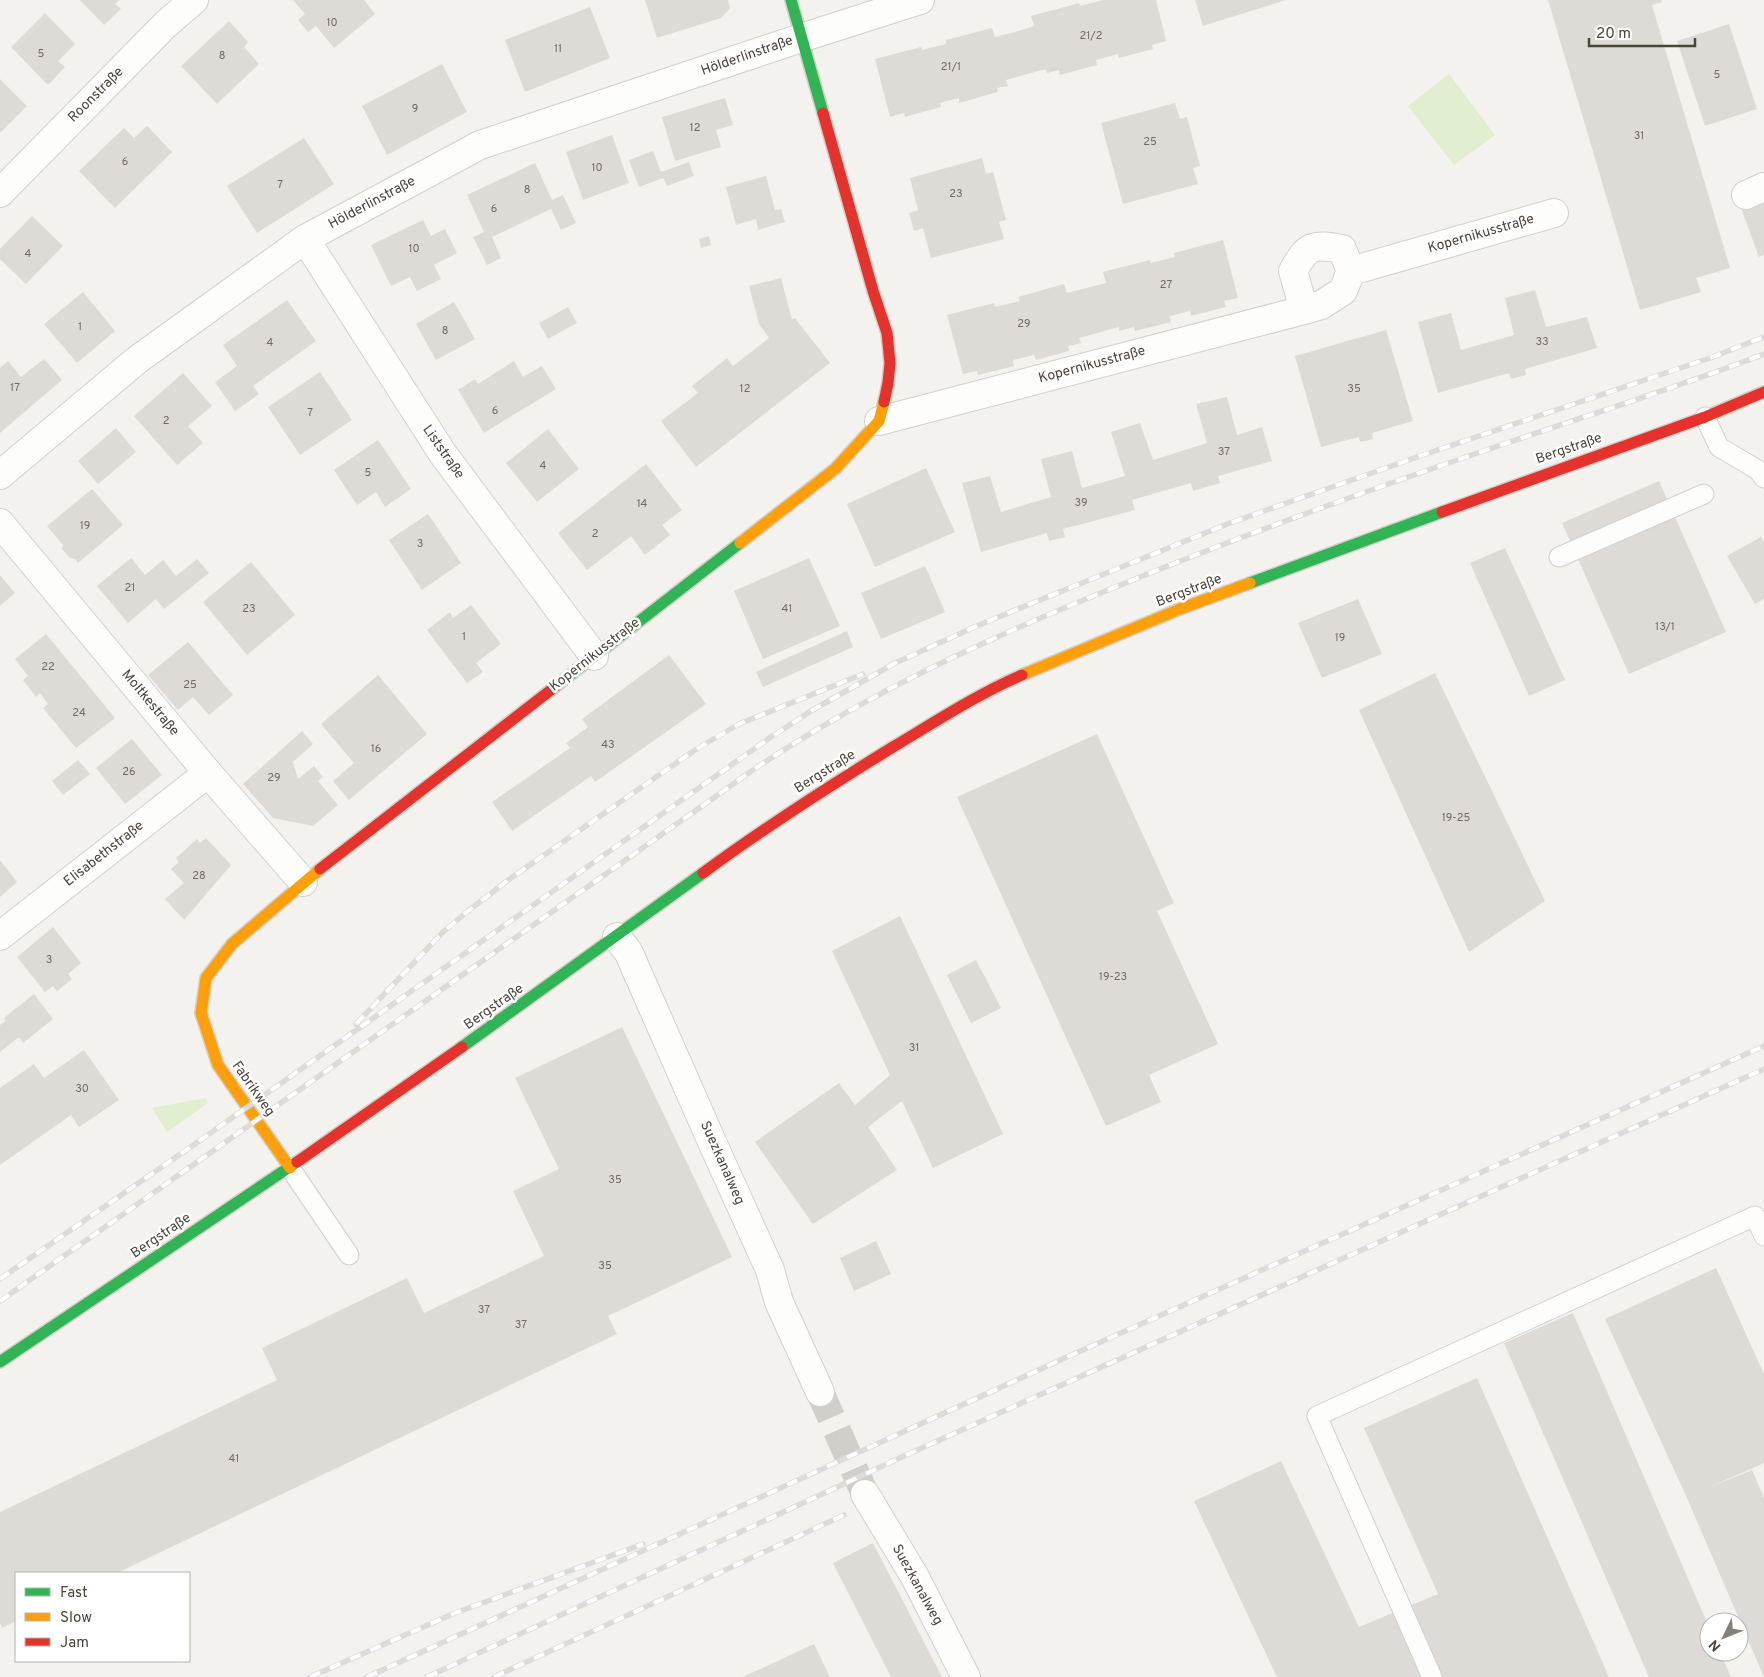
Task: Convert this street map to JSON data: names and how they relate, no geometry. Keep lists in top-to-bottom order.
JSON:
{
  "streets": {
    "main road": ["Kopernikusstraße", "Bergstraße", "Fabrikweg"],
    "street": [
      "Hölderlinstraße",
      "Roonstraße",
      "Liststraße",
      "Moltkestraße",
      "Elisabethstraße",
      "Suezkanalweg"
    ]
  },
  "crossings": [
    ["Hölderlinstraße", "Kopernikusstraße"],
    ["Hölderlinstraße", "Liststraße"],
    ["Kopernikusstraße", "Liststraße"],
    ["Kopernikusstraße", "Moltkestraße"],
    ["Kopernikusstraße", "Fabrikweg"],
    ["Bergstraße", "Fabrikweg"],
    ["Bergstraße", "Suezkanalweg"],
    ["Moltkestraße", "Elisabethstraße"],
    ["Moltkestraße", "Fabrikweg"]
  ],
  "house_numbers": [
    "10",
    "21/2",
    "11",
    "5",
    "8",
    "21/1",
    "5",
    "9",
    "12",
    "31",
    "25",
    "6",
    "10",
    "7",
    "8",
    "23",
    "6",
    "10",
    "4",
    "27",
    "29",
    "1",
    "8",
    "33",
    "4",
    "17",
    "12",
    "35",
    "6",
    "7",
    "2",
    "37",
    "4",
    "5",
    "39",
    "14",
    "19",
    "2",
    "3",
    "21",
    "23",
    "41",
    "13/1",
    "1",
    "19",
    "22",
    "25",
    "24",
    "43",
    "16",
    "26",
    "29",
    "19-25",
    "28",
    "3",
    "19-23",
    "31",
    "30",
    "35",
    "35",
    "37",
    "37",
    "41"
  ],
  "legend": ["Fast", "Slow", "Jam"],
  "scale_bar": "20 m",
  "north": "bottom left"
}
